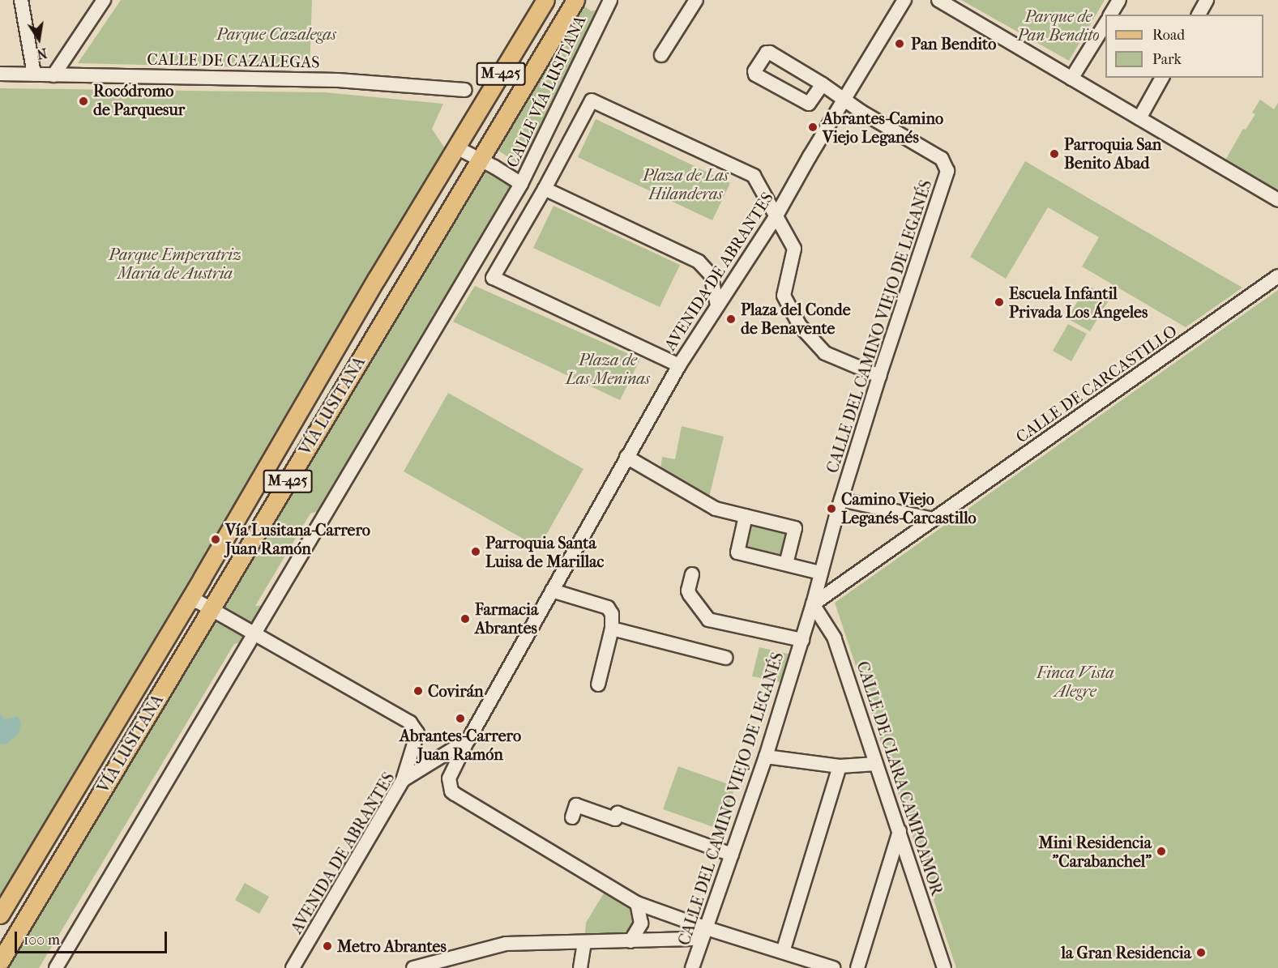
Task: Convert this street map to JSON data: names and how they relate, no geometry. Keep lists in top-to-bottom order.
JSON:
{
  "streets": {
    "main road": ["M-425", "VÍA LUSITANA"],
    "street": [
      "CALLE DE CAZALEGAS",
      "CALLE VÍA LUSITANA",
      "AVENIDA DE ABRANTES",
      "CALLE DEL CAMINO VIEJO DE LEGANÉS",
      "CALLE DE CARCASTILLO",
      "CALLE DE CLARA CAMPOAMOR"
    ]
  },
  "crossings": [
    ["CALLE VÍA LUSITANA", "VÍA LUSITANA"],
    ["AVENIDA DE ABRANTES", "CALLE DEL CAMINO VIEJO DE LEGANÉS"],
    ["CALLE DEL CAMINO VIEJO DE LEGANÉS", "CALLE DE CARCASTILLO"],
    ["CALLE DEL CAMINO VIEJO DE LEGANÉS", "CALLE DE CLARA CAMPOAMOR"],
    ["CALLE DE CARCASTILLO", "CALLE DE CLARA CAMPOAMOR"]
  ],
  "parks": [
    "Parque de Pan Bendito",
    "Parque Cazalegas",
    "Plaza de Las Hilanderas",
    "Parque Emperatriz María de Austria",
    "Plaza de Las Meninas",
    "Finca Vista Alegre"
  ],
  "places": [
    "Pan Bendito",
    "Rocódromo de Parquesur",
    "Abrantes-Camino Viejo Leganés",
    "Parroquia San Benito Abad",
    "Escuela Infantil Privada Los Ángeles",
    "Plaza del Conde de Benavente",
    "Camino Viejo Leganés-Carcastillo",
    "Vía Lusitana-Carrero Juan Ramón",
    "Parroquia Santa Luisa de Marillac",
    "Farmacia Abrantes",
    "Covirán",
    "Abrantes-Carrero Juan Ramón",
    "Mini Residencia \"Carabanchel\"",
    "Metro Abrantes",
    "la Gran Residencia"
  ],
  "legend": ["Road", "Park"],
  "scale_bar": "100 m",
  "north": "bottom"
}
